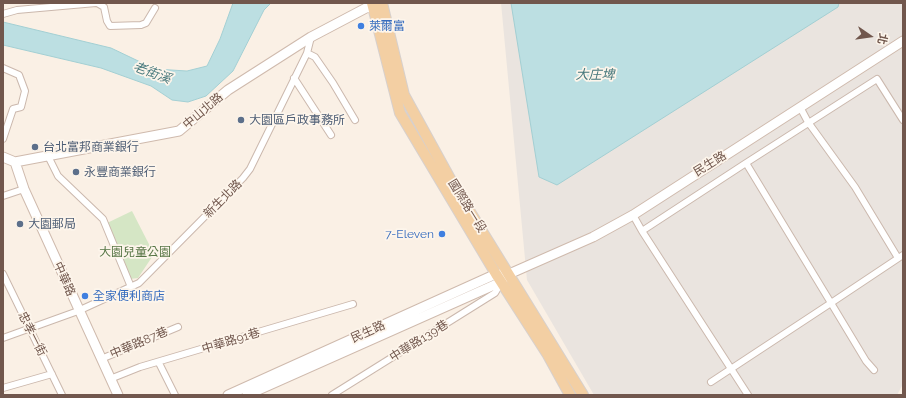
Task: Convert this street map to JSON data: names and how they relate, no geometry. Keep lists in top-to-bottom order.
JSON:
{
  "streets": {
    "main road": ["國際路一段"],
    "street": [
      "中山北路",
      "民生路",
      "新生北路",
      "中華路",
      "忠孝一街",
      "中華路91巷",
      "中華路139巷",
      "中華路87巷"
    ]
  },
  "crossings": [
    ["中山北路", "新生北路"],
    ["中山北路", "國際路一段"],
    ["中山北路", "中華路"],
    ["民生路", "國際路一段"],
    ["民生路", "中華路139巷"],
    ["新生北路", "中華路"],
    ["新生北路", "忠孝一街"],
    ["國際路一段", "中華路139巷"],
    ["中華路", "中華路91巷"],
    ["中華路", "中華路87巷"]
  ],
  "water": ["老街溪", "大庄埤"],
  "parks": ["大園兒童公園"],
  "places": [
    "萊爾富",
    "大園區戶政事務所",
    "台北富邦商業銀行",
    "永豐商業銀行",
    "大園郵局",
    "7-Eleven",
    "全家便利商店"
  ],
  "north": "right"
}
